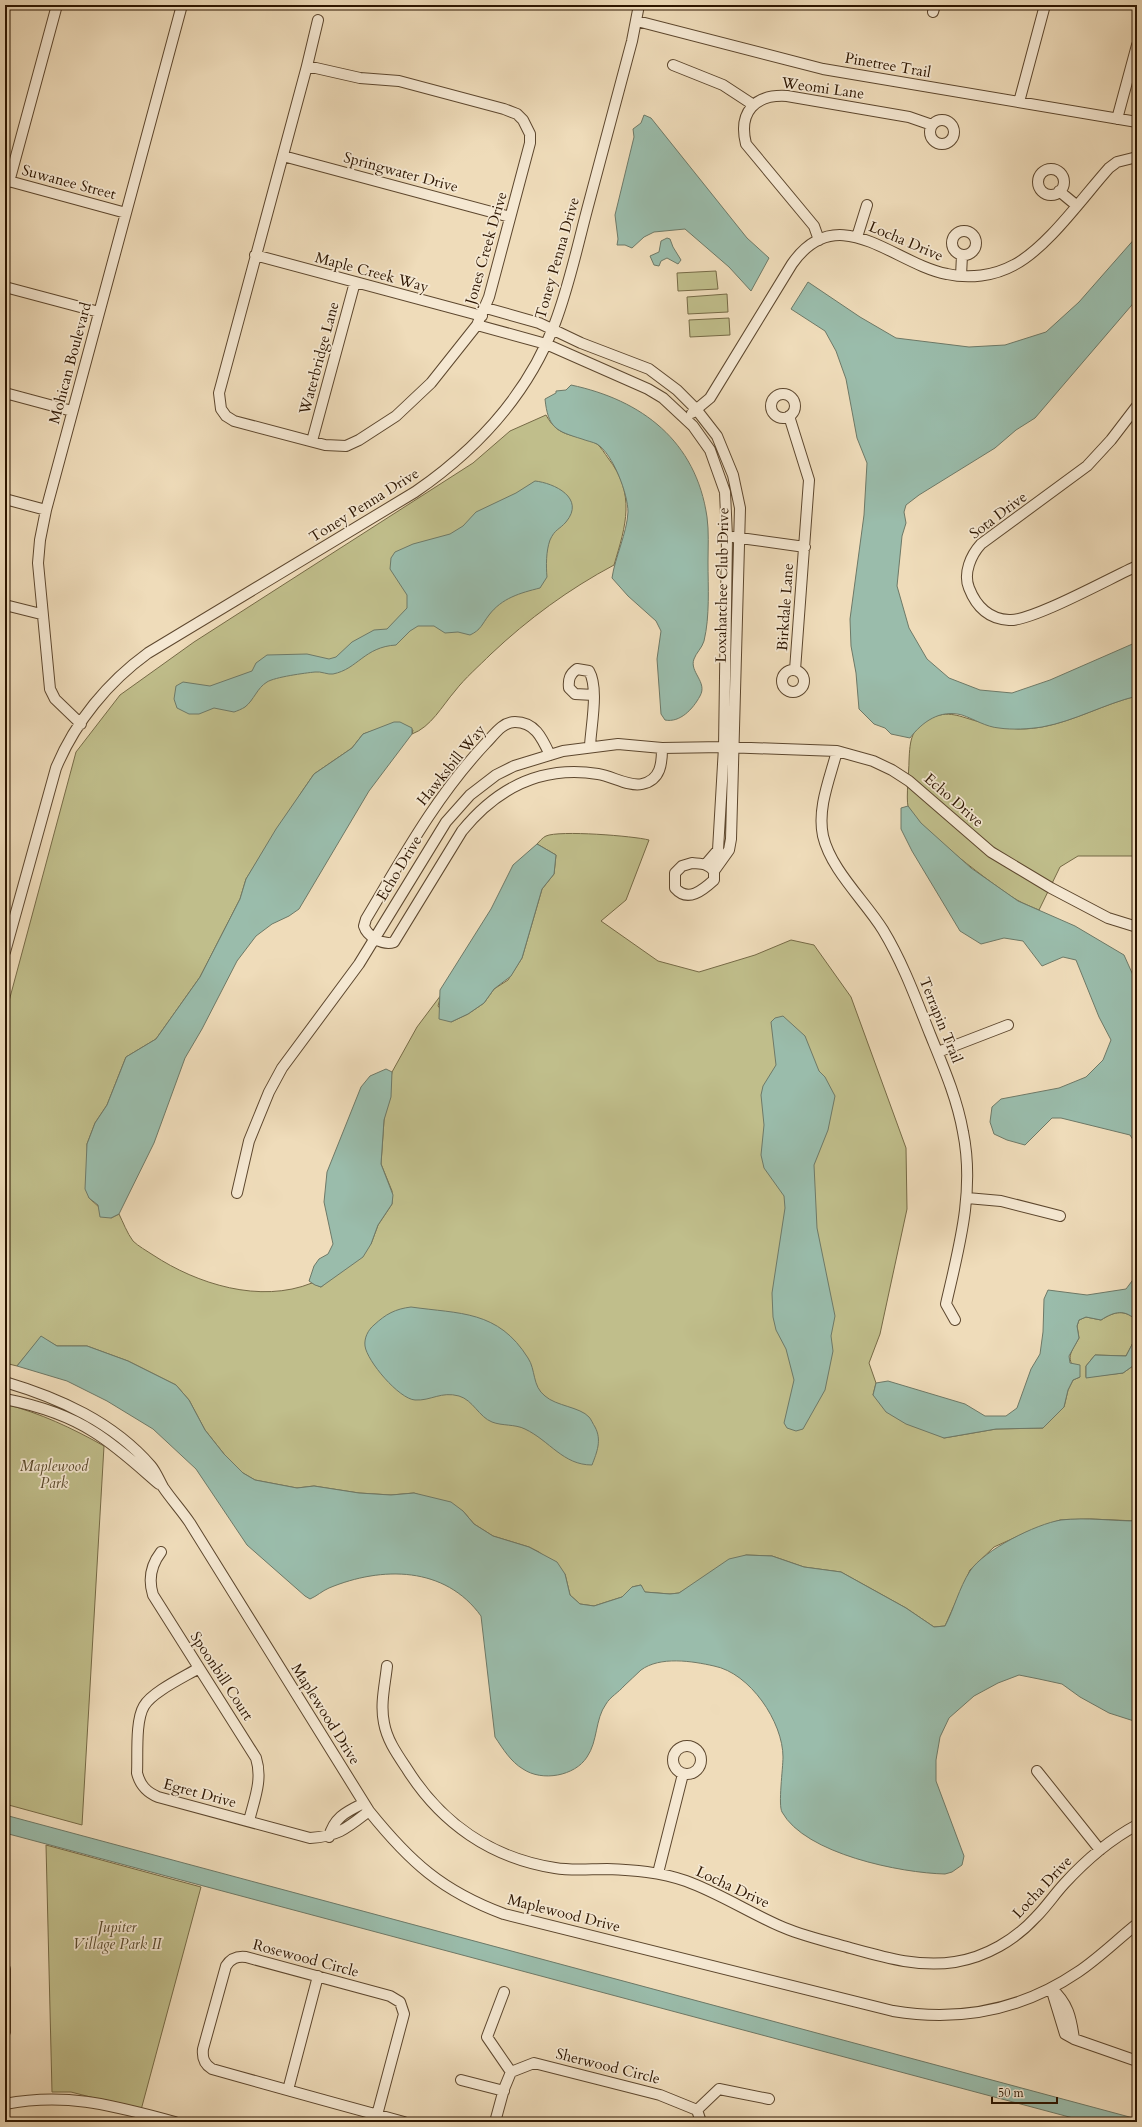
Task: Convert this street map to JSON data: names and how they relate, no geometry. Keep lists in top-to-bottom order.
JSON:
{
  "streets": {
    "street": [
      "Pinetree Trail",
      "Weomi Lane",
      "Springwater Drive",
      "Suwanee Street",
      "Locha Drive",
      "Jones Creek Drive",
      "Toney Penna Drive",
      "Maple Creek Way",
      "Waterbridge Lane",
      "Mohican Boulevard",
      "Sota Drive",
      "Loxahatchee Club Drive",
      "Birkdale Lane",
      "Hawksbill Way",
      "Echo Drive",
      "Terrapin Trail",
      "Spoonbill Court",
      "Maplewood Drive",
      "Egret Drive",
      "Rosewood Circle",
      "Sherwood Circle"
    ]
  },
  "crossings": [
    ["Pinetree Trail", "Toney Penna Drive"],
    ["Springwater Drive", "Jones Creek Drive"],
    ["Suwanee Street", "Mohican Boulevard"],
    ["Locha Drive", "Loxahatchee Club Drive"],
    ["Jones Creek Drive", "Maple Creek Way"],
    ["Jones Creek Drive", "Waterbridge Lane"],
    ["Toney Penna Drive", "Maple Creek Way"],
    ["Toney Penna Drive", "Mohican Boulevard"],
    ["Toney Penna Drive", "Loxahatchee Club Drive"],
    ["Maple Creek Way", "Waterbridge Lane"],
    ["Maple Creek Way", "Loxahatchee Club Drive"],
    ["Loxahatchee Club Drive", "Birkdale Lane"],
    ["Loxahatchee Club Drive", "Echo Drive"],
    ["Hawksbill Way", "Echo Drive"],
    ["Echo Drive", "Terrapin Trail"],
    ["Spoonbill Court", "Egret Drive"],
    ["Maplewood Drive", "Egret Drive"]
  ],
  "parks": ["Maplewood Park", "Jupiter Village Park II"],
  "scale_bar": "50 m"
}
